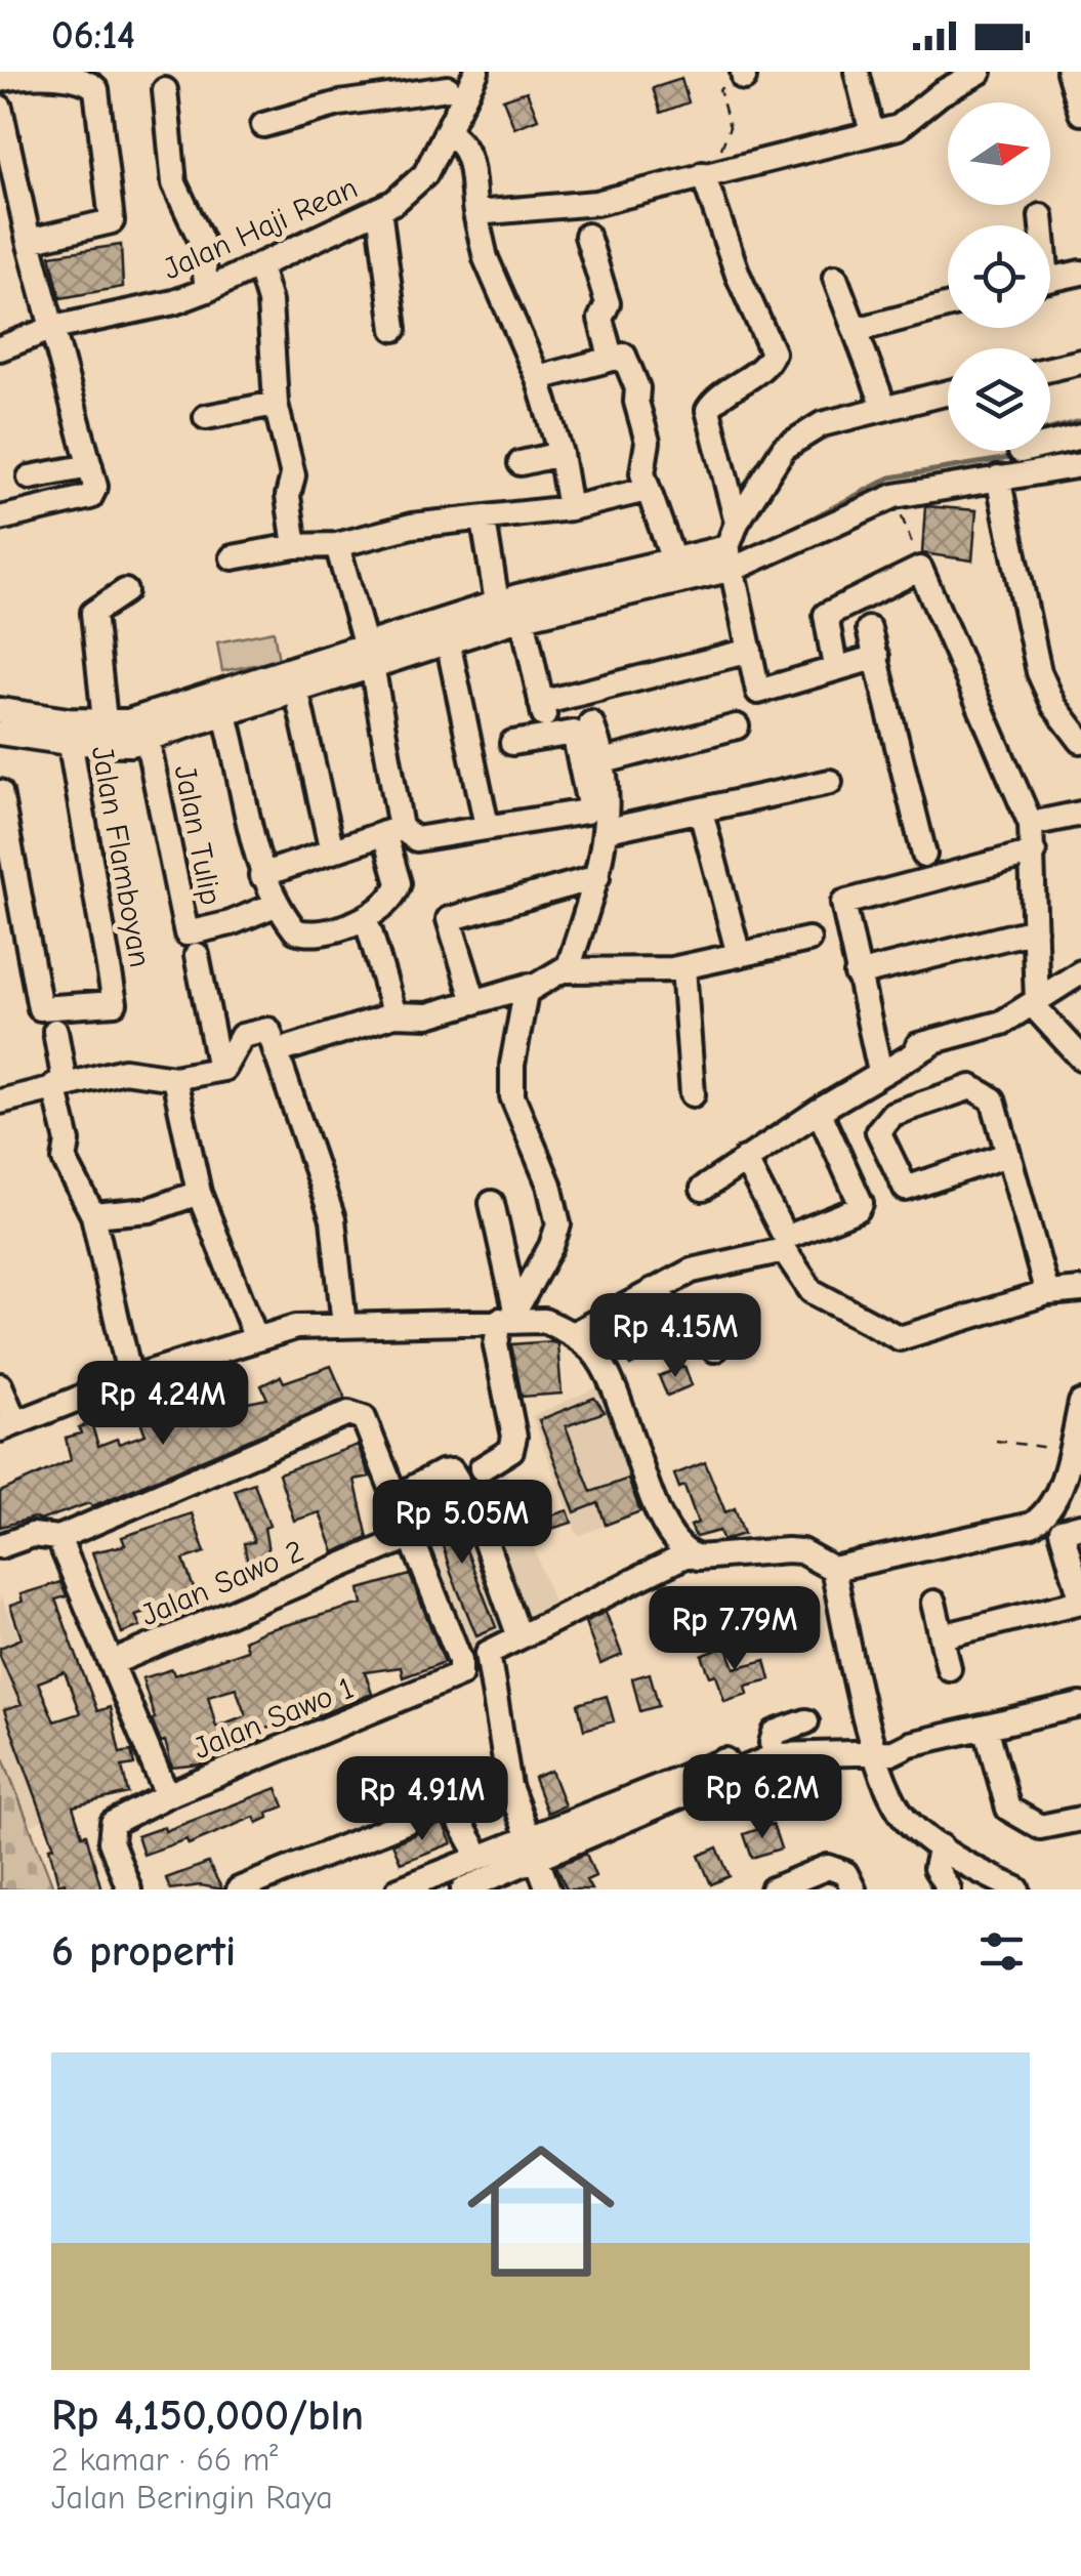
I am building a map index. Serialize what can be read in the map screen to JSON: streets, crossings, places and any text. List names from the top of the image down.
{
  "streets": {
    "street": [
      "Jalan Haji Rean",
      "Jalan Tulip",
      "Jalan Flamboyan",
      "Jalan Sawo 2",
      "Jalan Sawo 1"
    ]
  },
  "crossings": [
    ["Jalan Sawo 2", "Jalan Sawo 1"]
  ],
  "north": "right",
  "page": {
    "status": "06:14",
    "price": [
      "Rp 4.15M",
      "Rp 4.24M",
      "Rp 5.05M",
      "Rp 7.79M",
      "Rp 6.2M",
      "Rp 4.91M"
    ],
    "heading": "6 properti",
    "list": [
      {
        "name": "Rp 4,150,000/bln",
        "note": "2 kamar · 66 m² · Jalan Beringin Raya"
      }
    ]
  }
}
